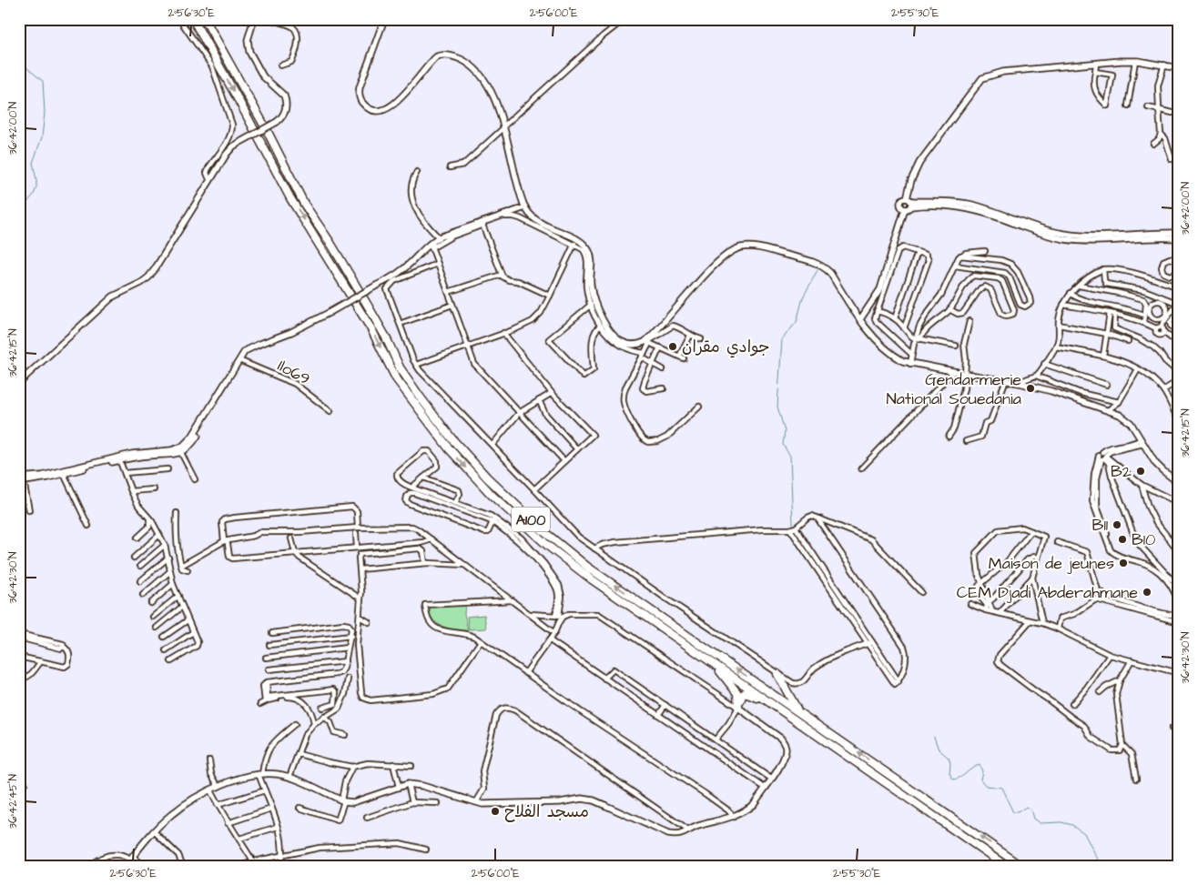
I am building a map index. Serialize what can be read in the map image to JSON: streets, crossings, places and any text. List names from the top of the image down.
{
  "streets": {
    "highway": ["A100"],
    "street": ["Ilo69"]
  },
  "places": [
    "جوادي مقران",
    "Gendarmerie National Souedania",
    "B2",
    "B11",
    "B10",
    "Maison de jeunes",
    "CEM Djadi Abderahmane",
    "مسجد الفلاح"
  ],
  "coordinates": [
    "2°56'30\"E",
    "2°56'00\"E",
    "2°55'30\"E",
    "36°42'00\"N",
    "36°42'15\"N",
    "36°42'30\"N",
    "36°42'45\"N"
  ]
}
